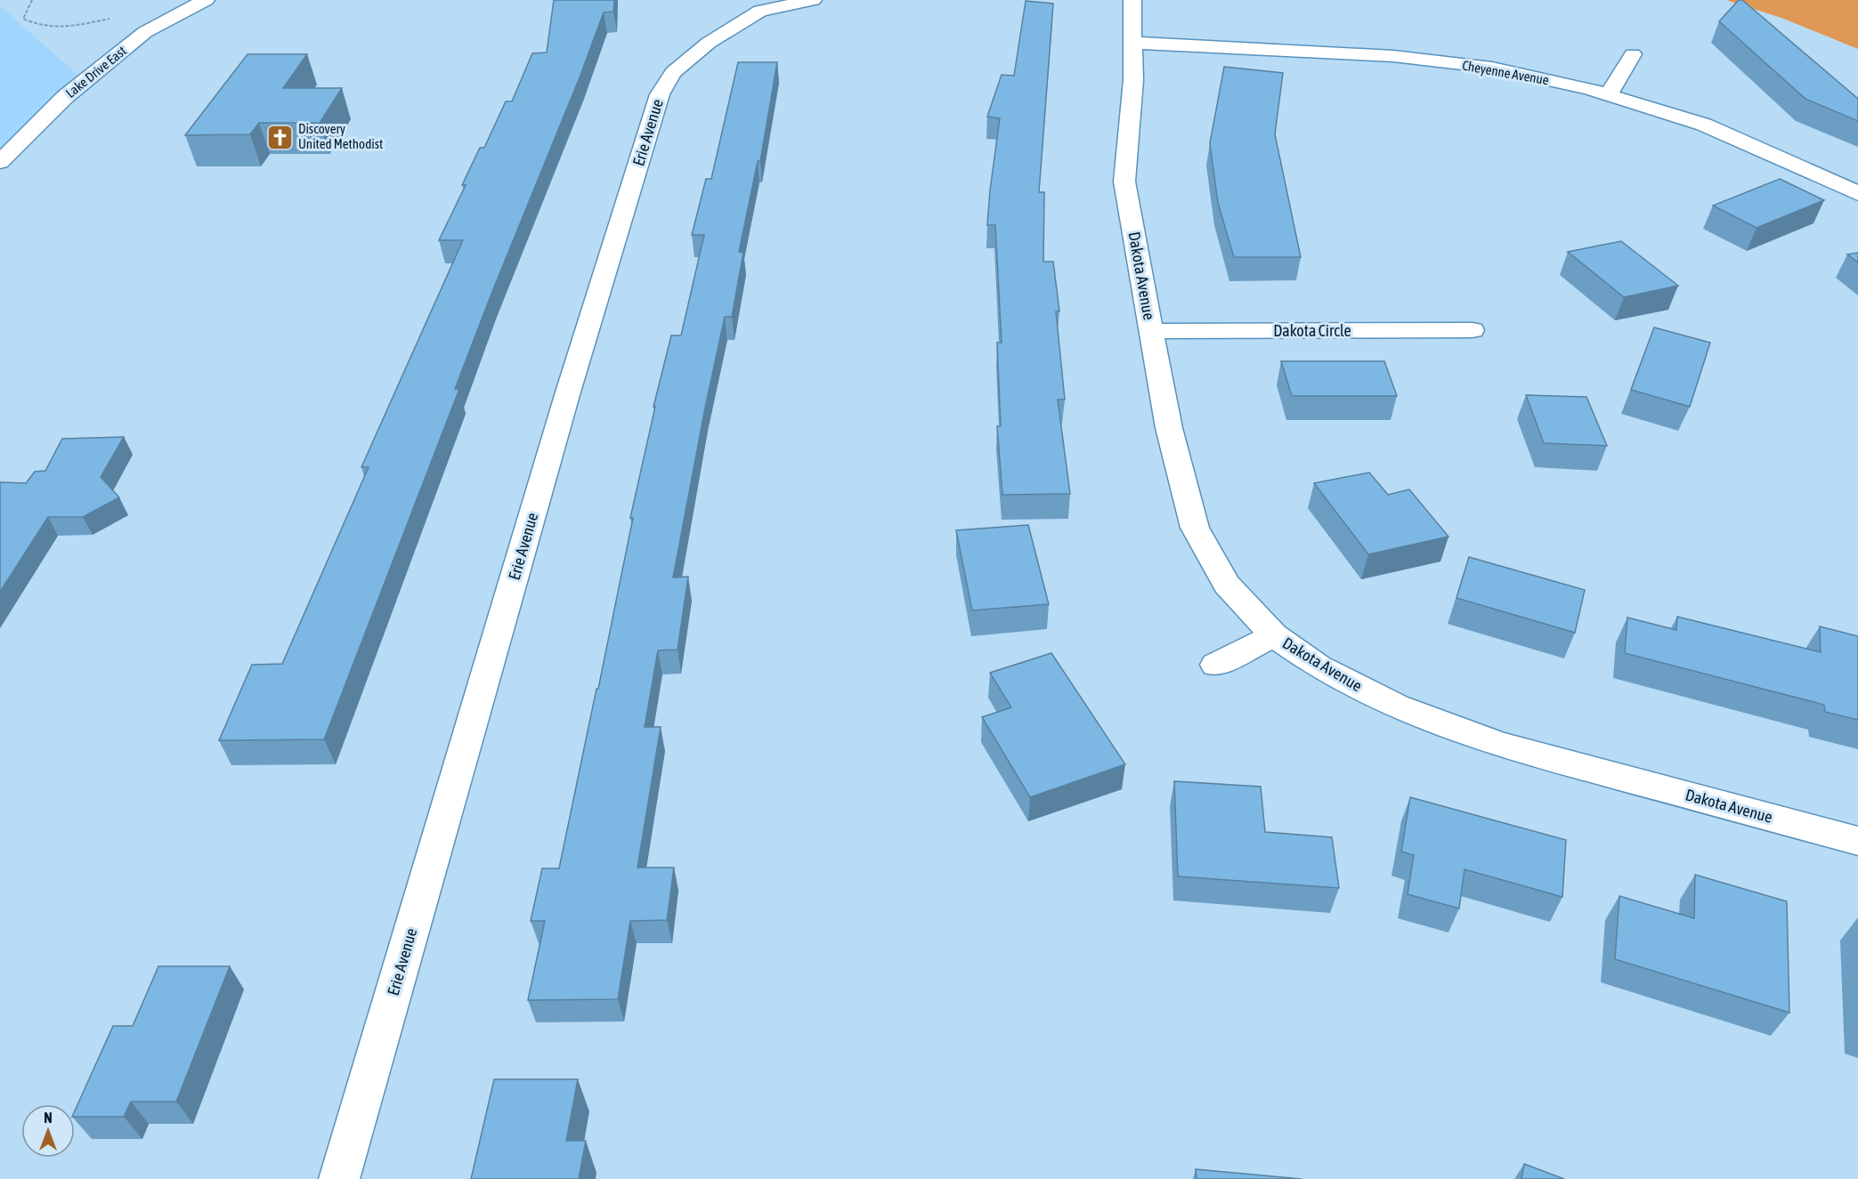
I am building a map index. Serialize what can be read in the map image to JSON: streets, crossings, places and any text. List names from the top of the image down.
{
  "streets": {
    "street": [
      "Lake Drive East",
      "Cheyenne Avenue",
      "Erie Avenue",
      "Dakota Avenue",
      "Dakota Circle"
    ]
  },
  "crossings": [
    ["Cheyenne Avenue", "Dakota Avenue"],
    ["Dakota Avenue", "Dakota Circle"]
  ],
  "places": {
    "church": ["Discovery United Methodist"]
  },
  "north": "top"
}
